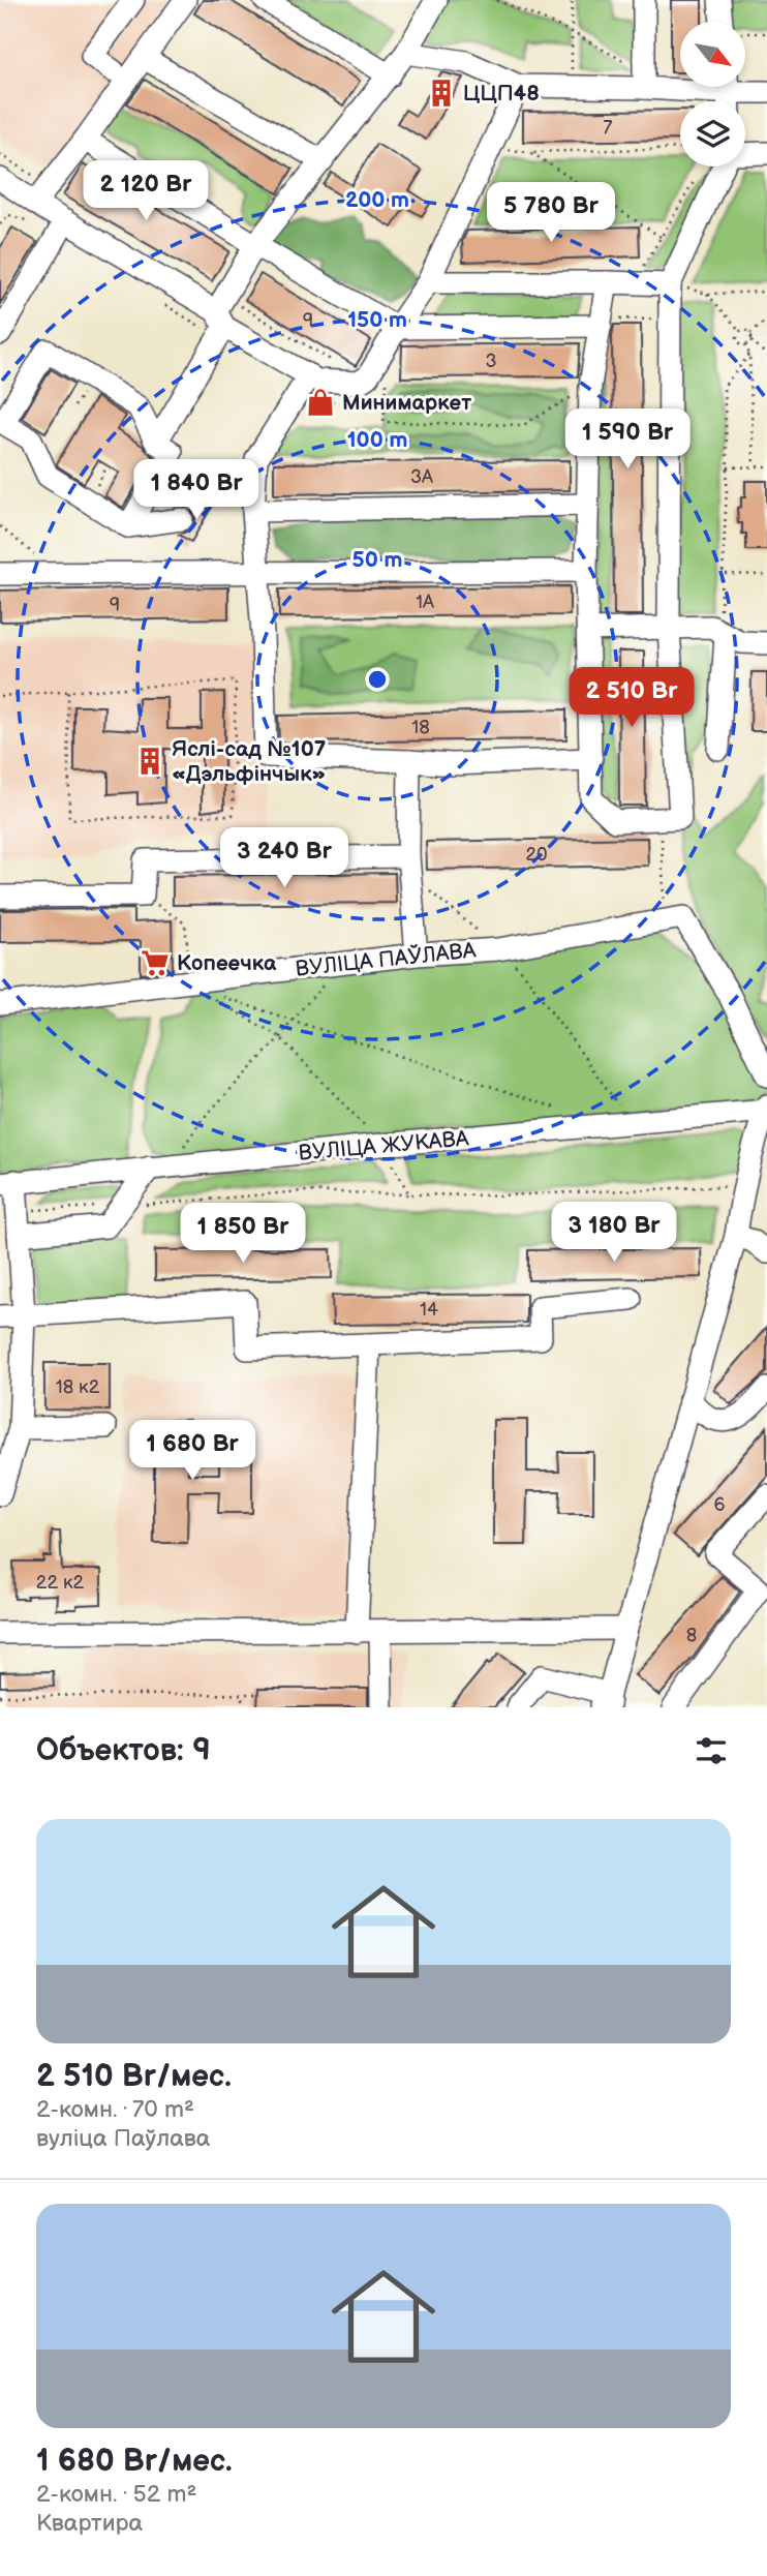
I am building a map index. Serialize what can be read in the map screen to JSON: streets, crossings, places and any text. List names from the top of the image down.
{
  "streets": {
    "street": ["ВУЛІЦА ПАЎЛАВА", "ВУЛІЦА ЖУКАВА"]
  },
  "places": {
    "building": ["ЦЦП48", "Яслі-сад №107 «Дэльфінчык»"],
    "shop": ["Минимаркет"],
    "supermarket": ["Копеечка"]
  },
  "house_numbers": [
    "7",
    "9",
    "3",
    "3А",
    "1А",
    "9",
    "18",
    "20",
    "14",
    "18 к2",
    "6",
    "22 к2",
    "8"
  ],
  "north": "bottom right",
  "page": {
    "price": [
      "2 120 Br",
      "5 780 Br",
      "1 590 Br",
      "1 840 Br",
      "2 510 Br",
      "3 240 Br",
      "3 180 Br",
      "1 850 Br",
      "1 680 Br"
    ],
    "heading": "Объектов: 9",
    "list": [
      {
        "name": "2 510 Br/мес.",
        "note": "2-комн. · 70 m² · вуліца Паўлава"
      },
      {
        "name": "1 680 Br/мес.",
        "note": "2-комн. · 52 m² · Квартира"
      }
    ]
  },
  "rings": [
    "200 m",
    "150 m",
    "100 m",
    "50 m"
  ]
}
